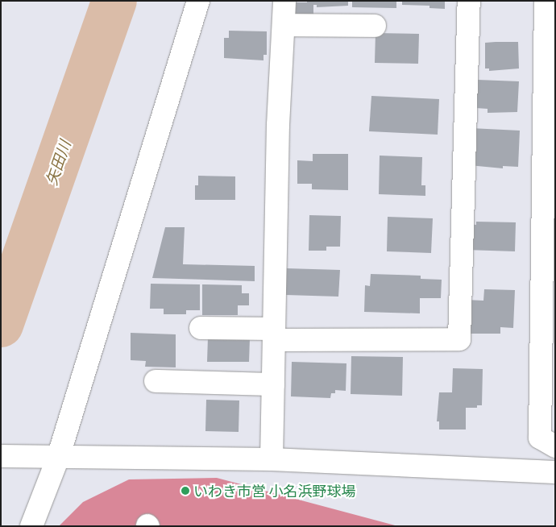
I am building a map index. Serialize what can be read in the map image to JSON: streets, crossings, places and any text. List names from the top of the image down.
{
  "water": ["矢田川"],
  "places": ["いわき市営 小名浜野球場"]
}
